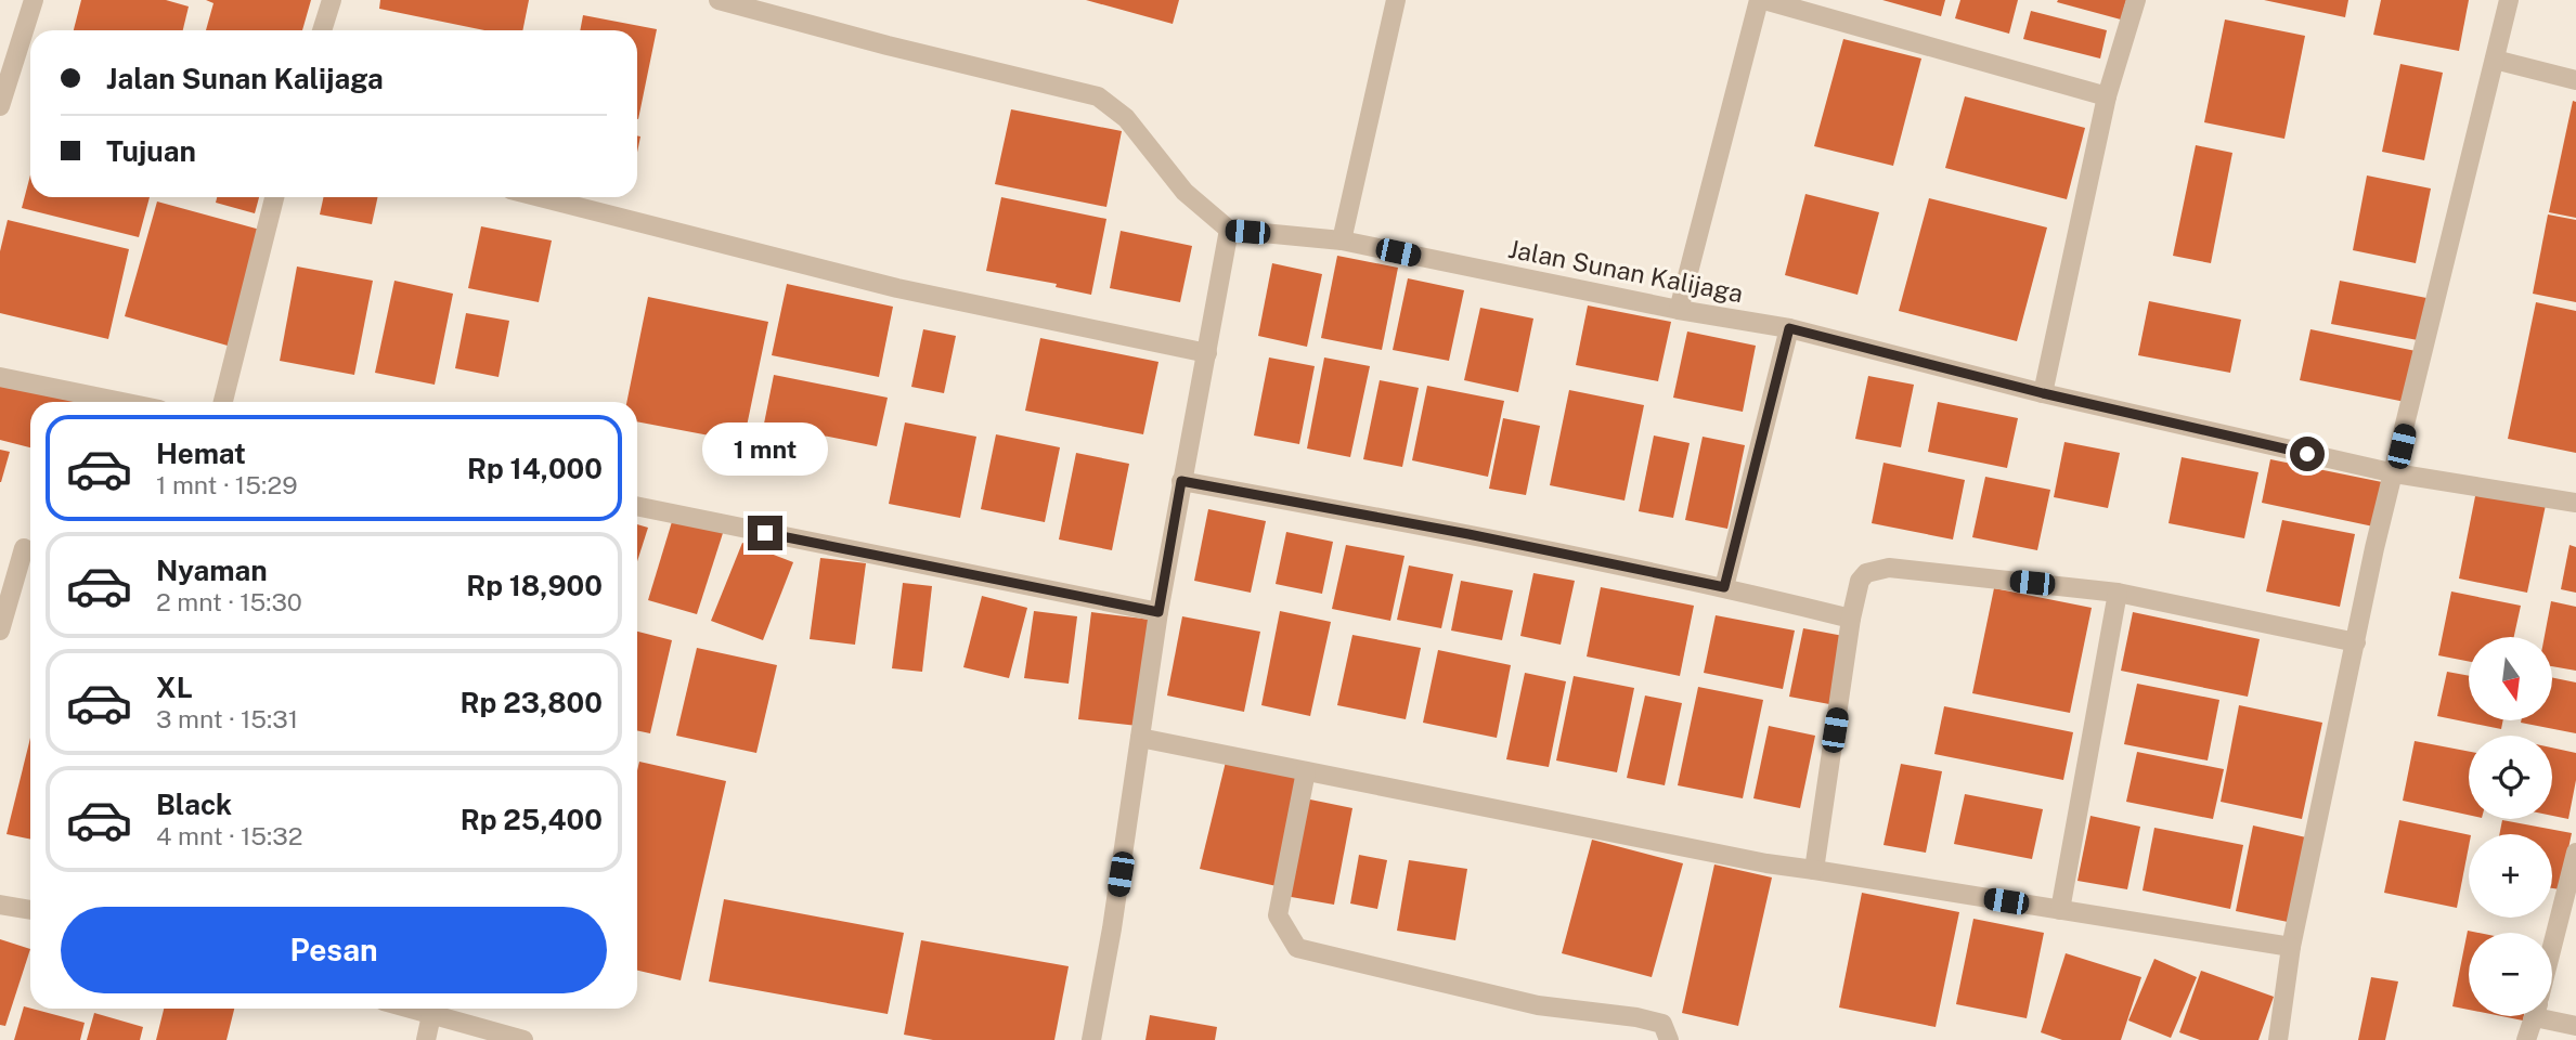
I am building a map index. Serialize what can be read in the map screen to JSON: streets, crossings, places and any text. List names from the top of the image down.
{
  "streets": {
    "street": ["Jalan Sunan Kalijaga"]
  },
  "north": "bottom",
  "page": {
    "banner": ["Jalan Sunan Kalijaga", "Tujuan"],
    "list": [
      {
        "name": "Hemat",
        "note": "1 mnt · 15:29",
        "value": "Rp 14,000"
      },
      {
        "name": "Nyaman",
        "note": "2 mnt · 15:30",
        "value": "Rp 18,900"
      },
      {
        "name": "XL",
        "note": "3 mnt · 15:31",
        "value": "Rp 23,800"
      },
      {
        "name": "Black",
        "note": "4 mnt · 15:32",
        "value": "Rp 25,400"
      }
    ],
    "bubble": "1 mnt",
    "map_buttons": ["+", "−"],
    "buttons": "Pesan"
  }
}
